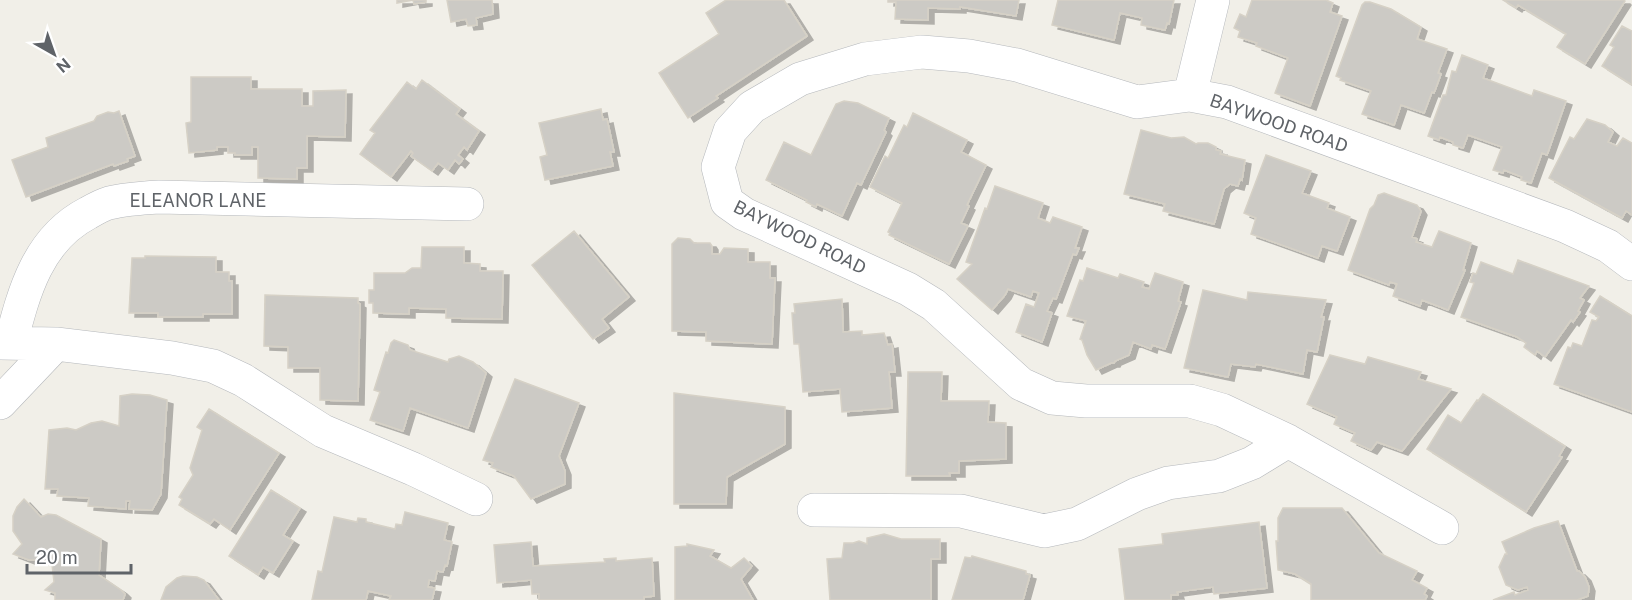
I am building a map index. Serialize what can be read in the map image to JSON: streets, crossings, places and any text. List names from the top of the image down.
{
  "streets": {
    "street": ["BAYWOOD ROAD", "ELEANOR LANE"]
  },
  "scale_bar": "20 m",
  "north": "bottom right"
}
